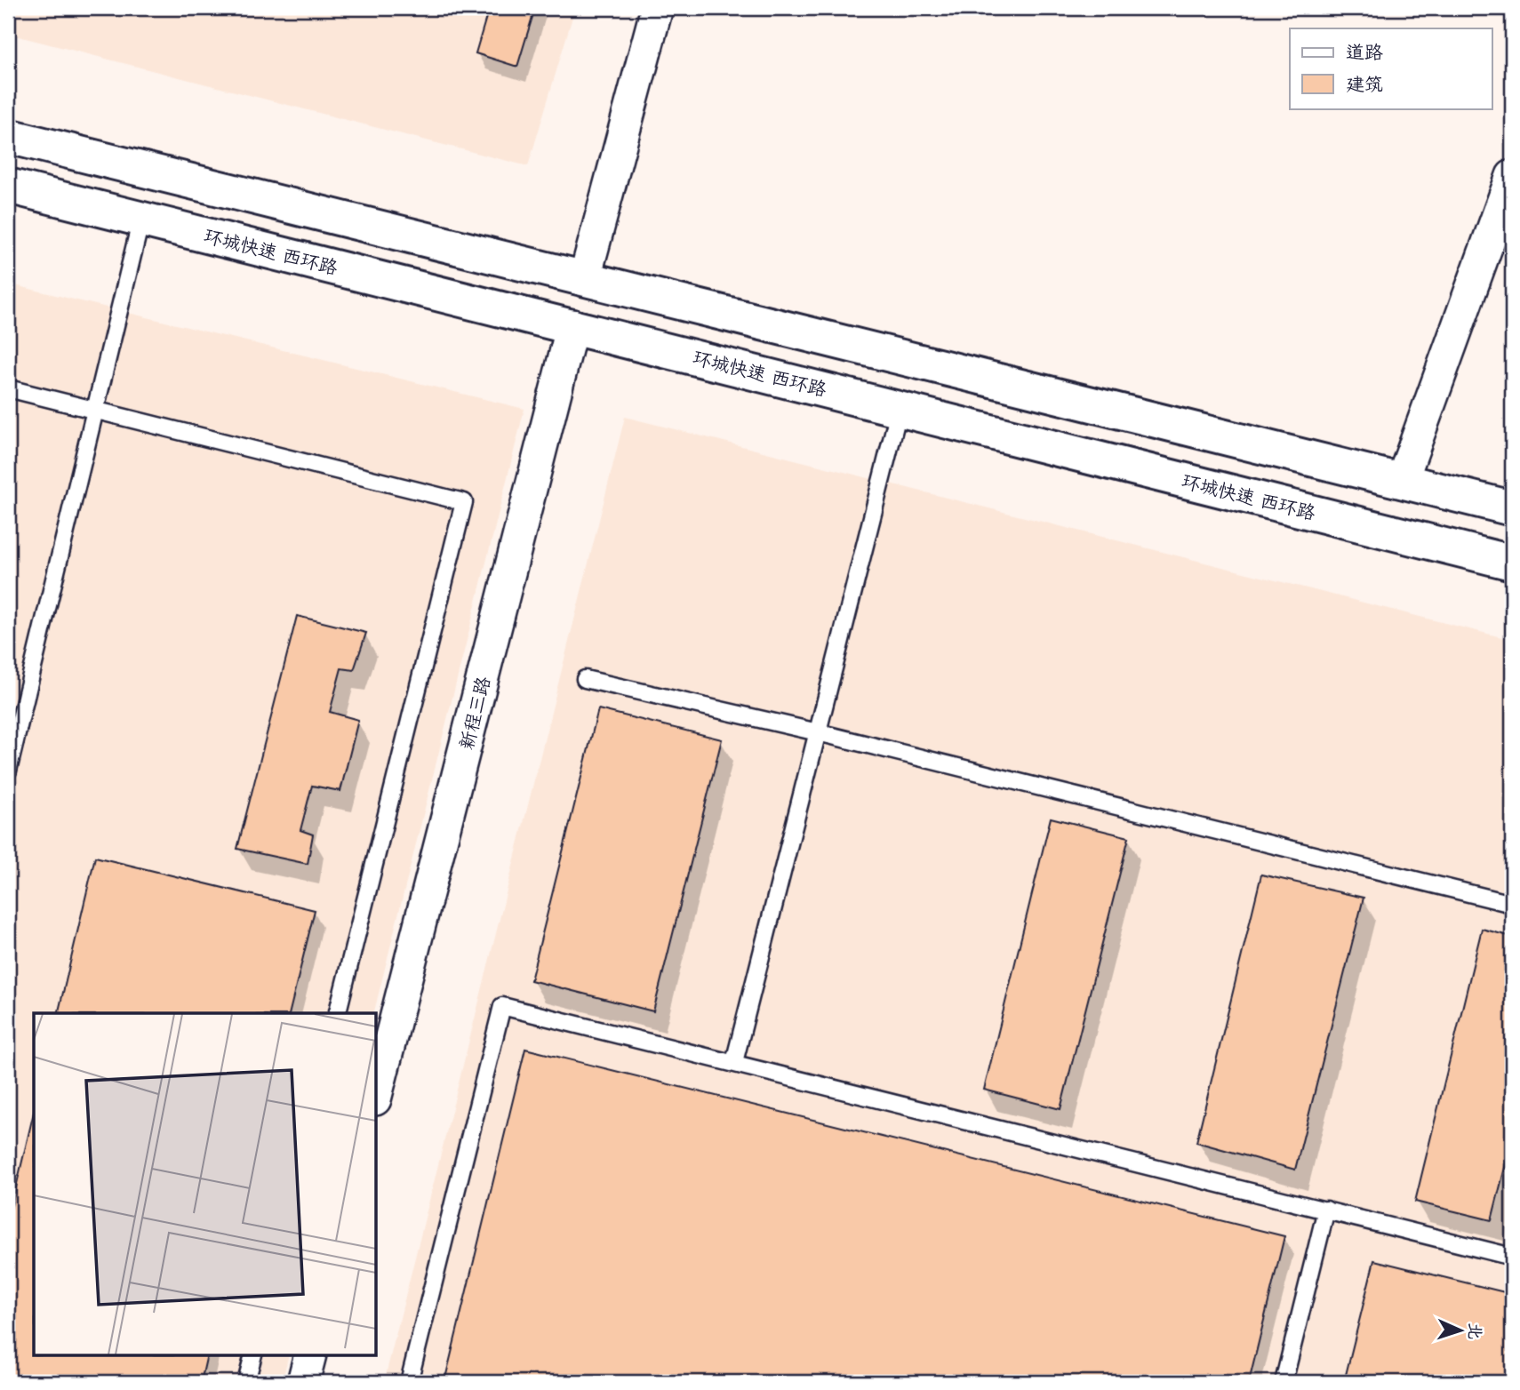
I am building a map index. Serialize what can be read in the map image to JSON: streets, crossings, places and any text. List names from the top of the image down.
{
  "streets": {
    "highway": ["环城快速 西环路"],
    "street": ["新程三路"]
  },
  "crossings": [
    ["环城快速 西环路", "新程三路"]
  ],
  "legend": ["道路", "建筑"],
  "north": "right"
}
